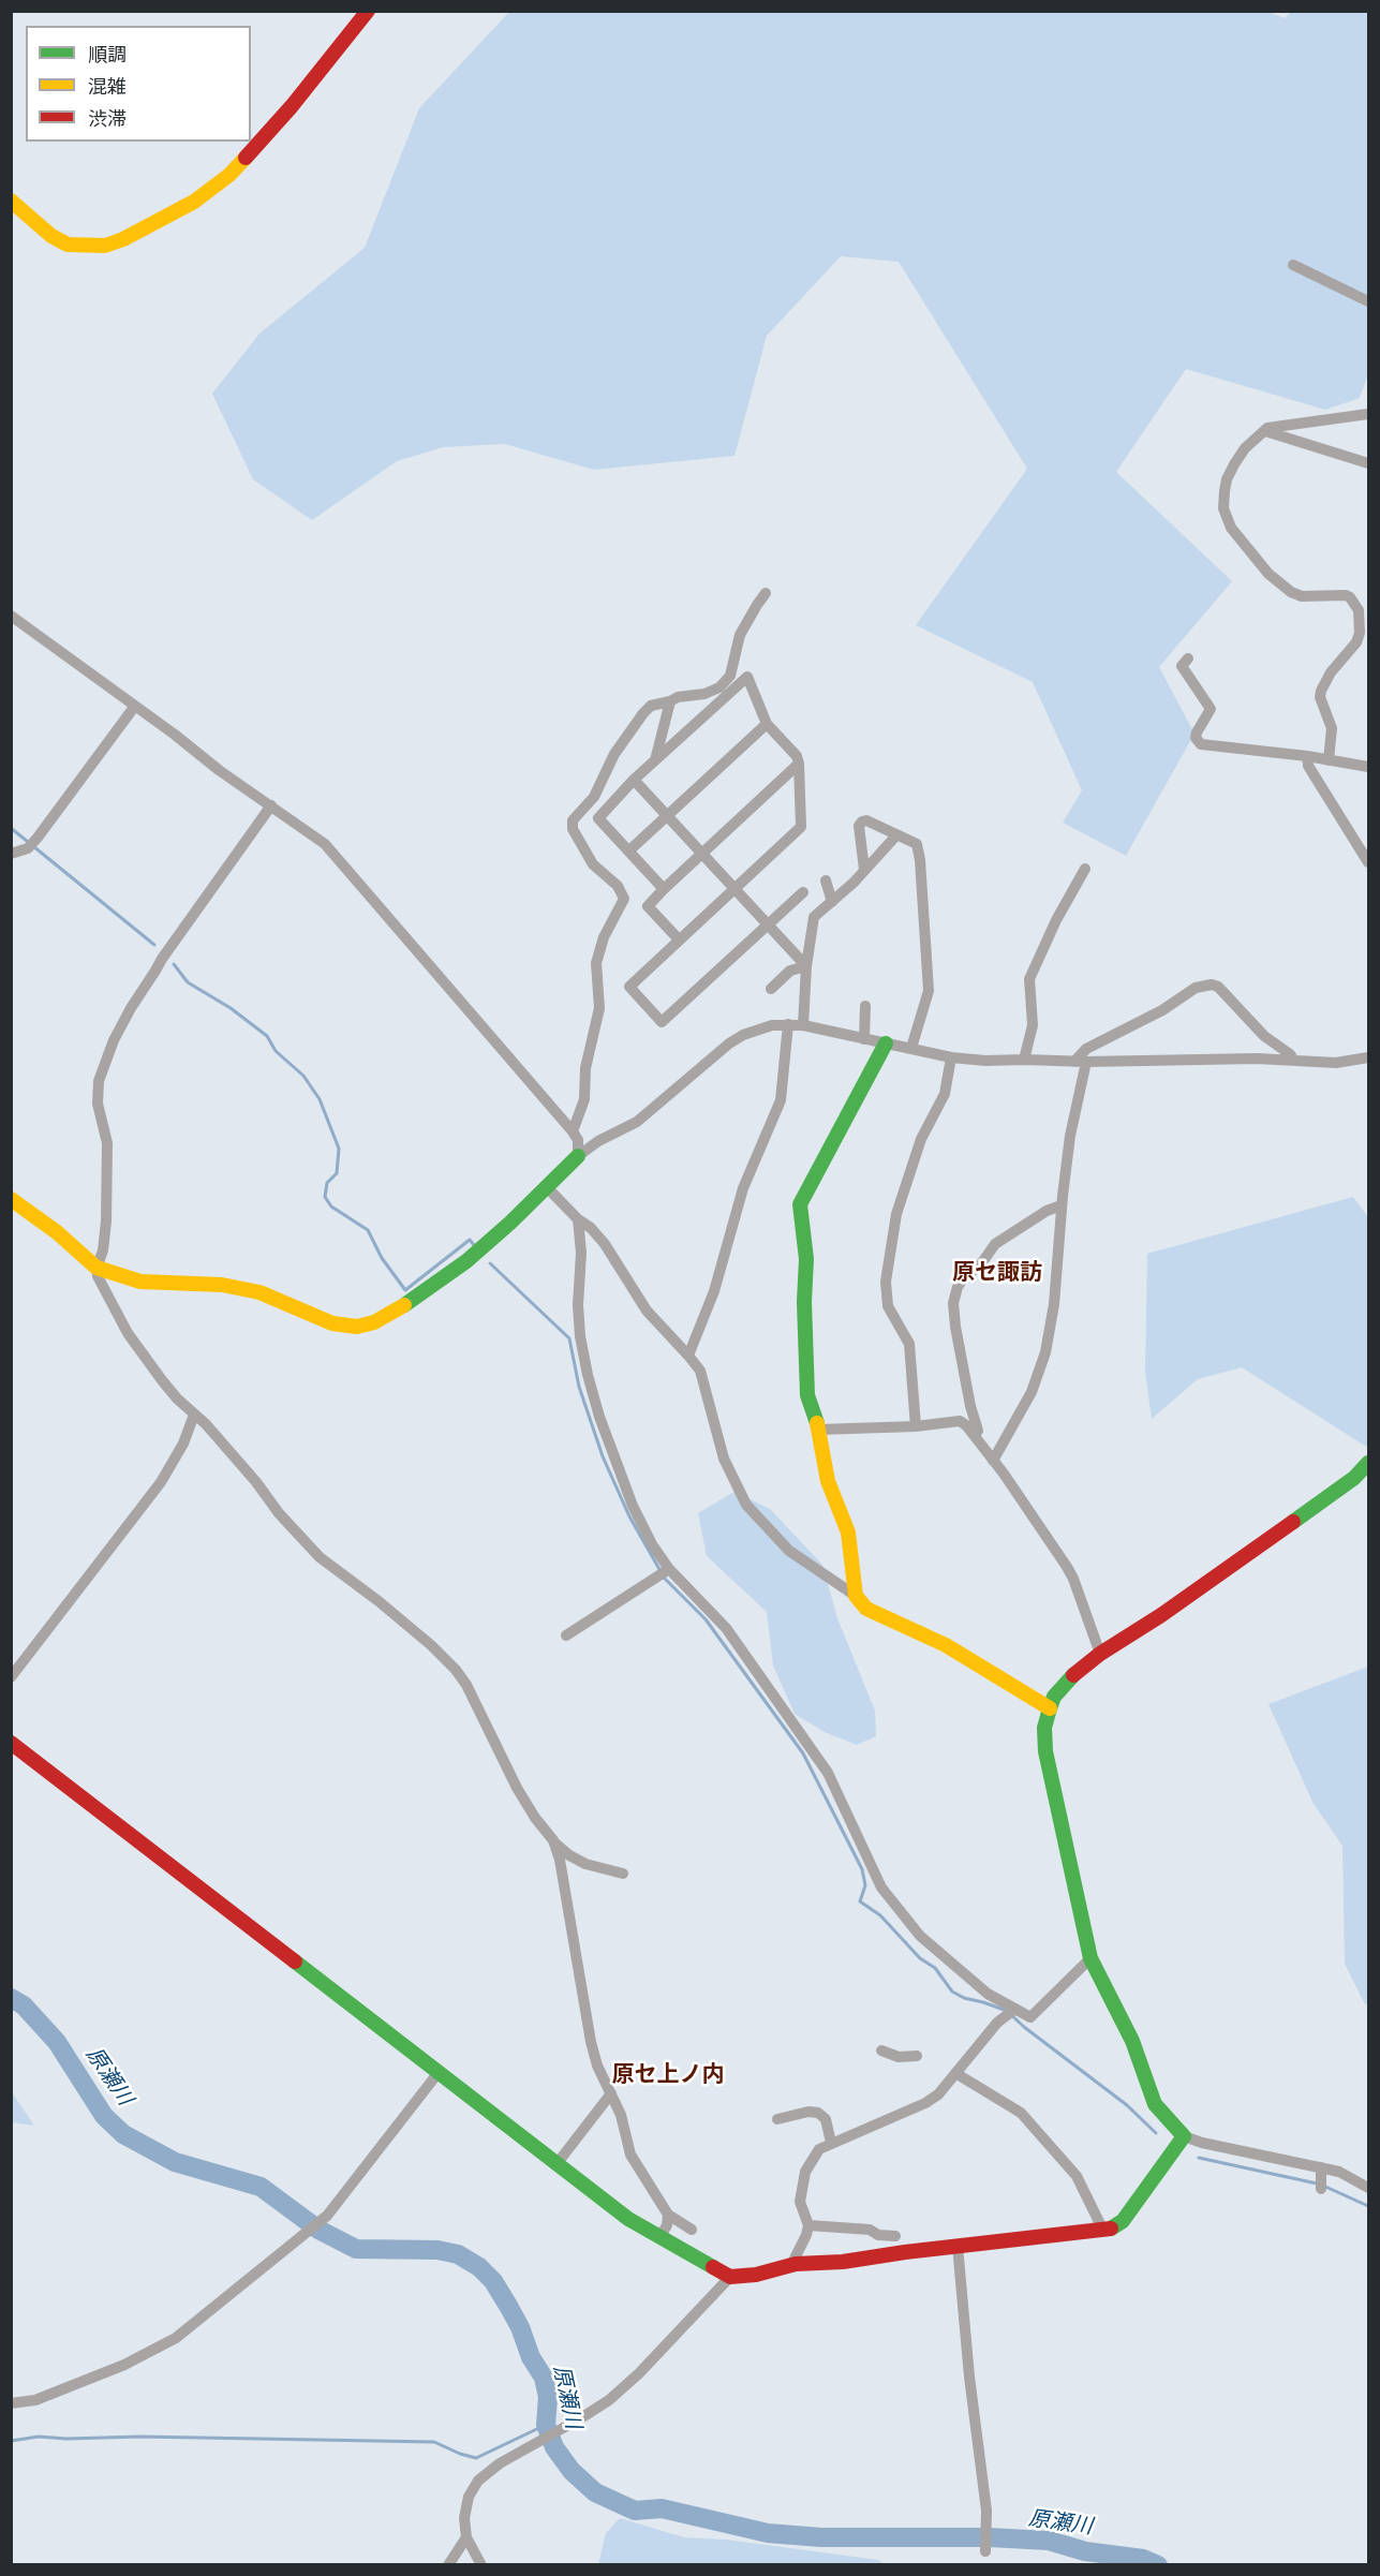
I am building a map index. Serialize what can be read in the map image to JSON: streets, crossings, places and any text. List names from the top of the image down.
{
  "districts": ["原セ諏訪", "原セ上ノ内"],
  "water": ["原瀬川"],
  "legend": ["順調", "混雑", "渋滞"]
}
